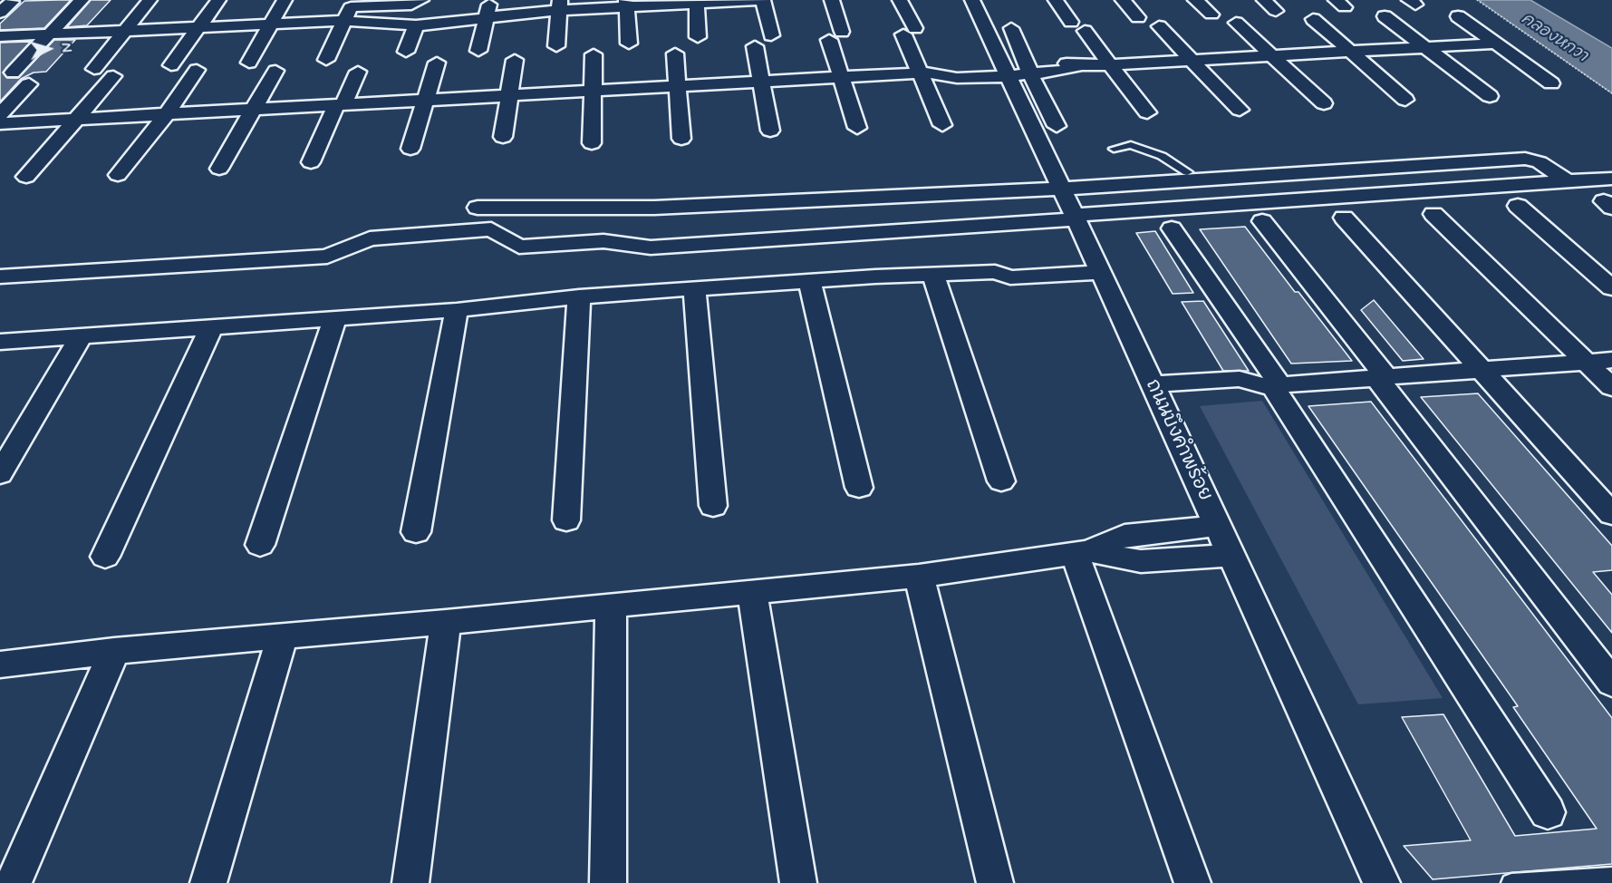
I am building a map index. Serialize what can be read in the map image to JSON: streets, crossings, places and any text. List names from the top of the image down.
{
  "streets": {
    "street": ["ถนนบึงคำพร้อย"]
  },
  "water": ["คลองหกวา"],
  "north": "right"
}
